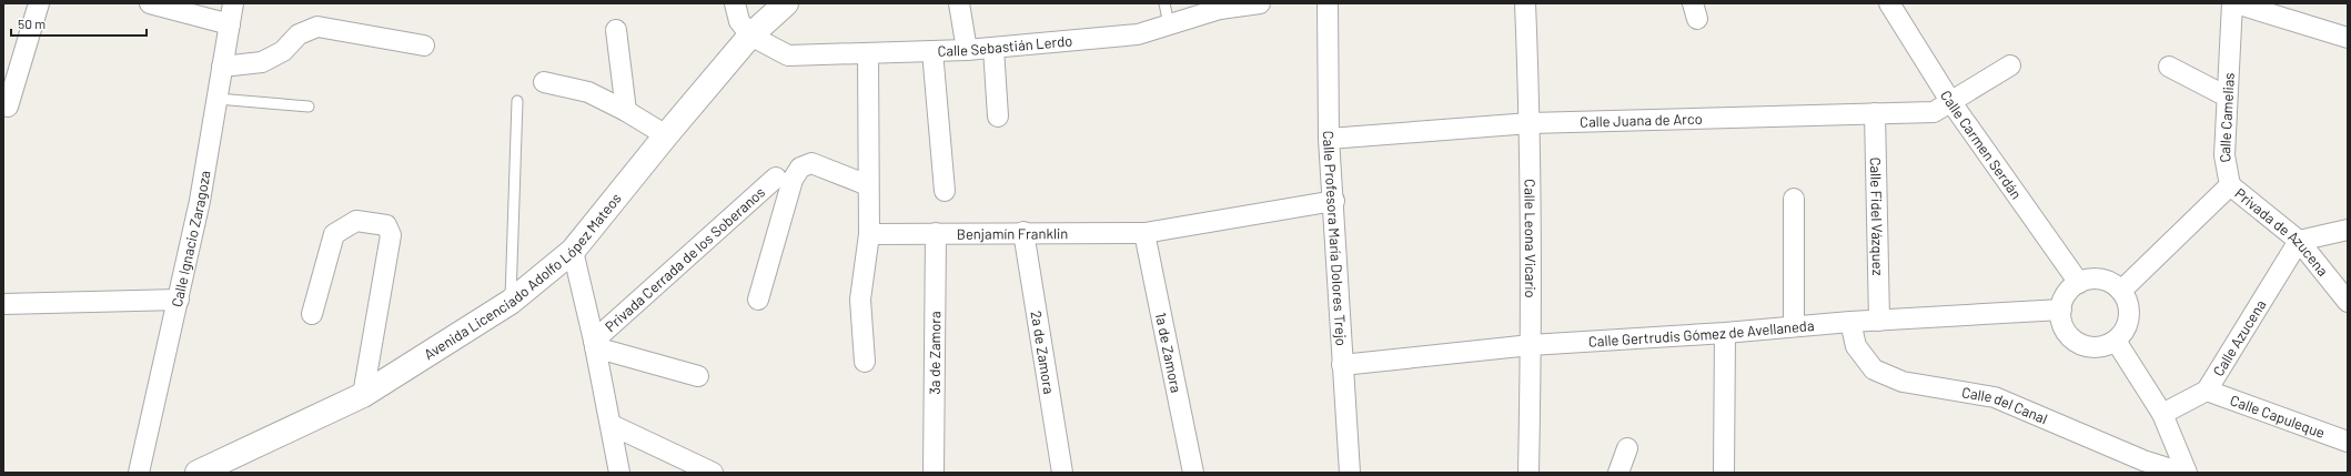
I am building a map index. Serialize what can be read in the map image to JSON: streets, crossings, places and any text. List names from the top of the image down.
{
  "streets": {
    "street": [
      "Calle Sebastián Lerdo",
      "Calle Camelias",
      "Calle Juana de Arco",
      "Calle Carmen Serdán",
      "Calle Fidel Vázquez",
      "Benjamín Franklin",
      "Privada de Azucena",
      "Calle Leona Vicario",
      "Calle Ignacio Zaragoza",
      "Calle Profesora María Dolores Trejo",
      "Privada Cerrada de los Soberanos",
      "Avenida Licenciado Adolfo López Mateos",
      "Calle Gertrudis Gómez de Avellaneda",
      "Calle Azucena",
      "3a de Zamora",
      "2a de Zamora",
      "1a de Zamora",
      "Calle del Canal",
      "Calle Capuleque"
    ]
  },
  "crossings": [
    ["Calle Sebastián Lerdo", "Avenida Licenciado Adolfo López Mateos"],
    ["Calle Camelias", "Privada de Azucena"],
    ["Calle Juana de Arco", "Calle Carmen Serdán"],
    ["Calle Juana de Arco", "Calle Fidel Vázquez"],
    ["Calle Juana de Arco", "Calle Leona Vicario"],
    ["Calle Juana de Arco", "Calle Profesora María Dolores Trejo"],
    ["Calle Carmen Serdán", "Calle Gertrudis Gómez de Avellaneda"],
    ["Calle Fidel Vázquez", "Calle Gertrudis Gómez de Avellaneda"],
    ["Benjamín Franklin", "Calle Profesora María Dolores Trejo"],
    ["Benjamín Franklin", "3a de Zamora"],
    ["Benjamín Franklin", "2a de Zamora"],
    ["Benjamín Franklin", "1a de Zamora"],
    ["Privada de Azucena", "Calle Azucena"],
    ["Calle Leona Vicario", "Calle Gertrudis Gómez de Avellaneda"],
    ["Calle Profesora María Dolores Trejo", "Calle Gertrudis Gómez de Avellaneda"],
    ["Privada Cerrada de los Soberanos", "Avenida Licenciado Adolfo López Mateos"],
    ["Calle Gertrudis Gómez de Avellaneda", "Calle del Canal"],
    ["Calle Azucena", "Calle Capuleque"]
  ],
  "scale_bar": "50 m"
}
